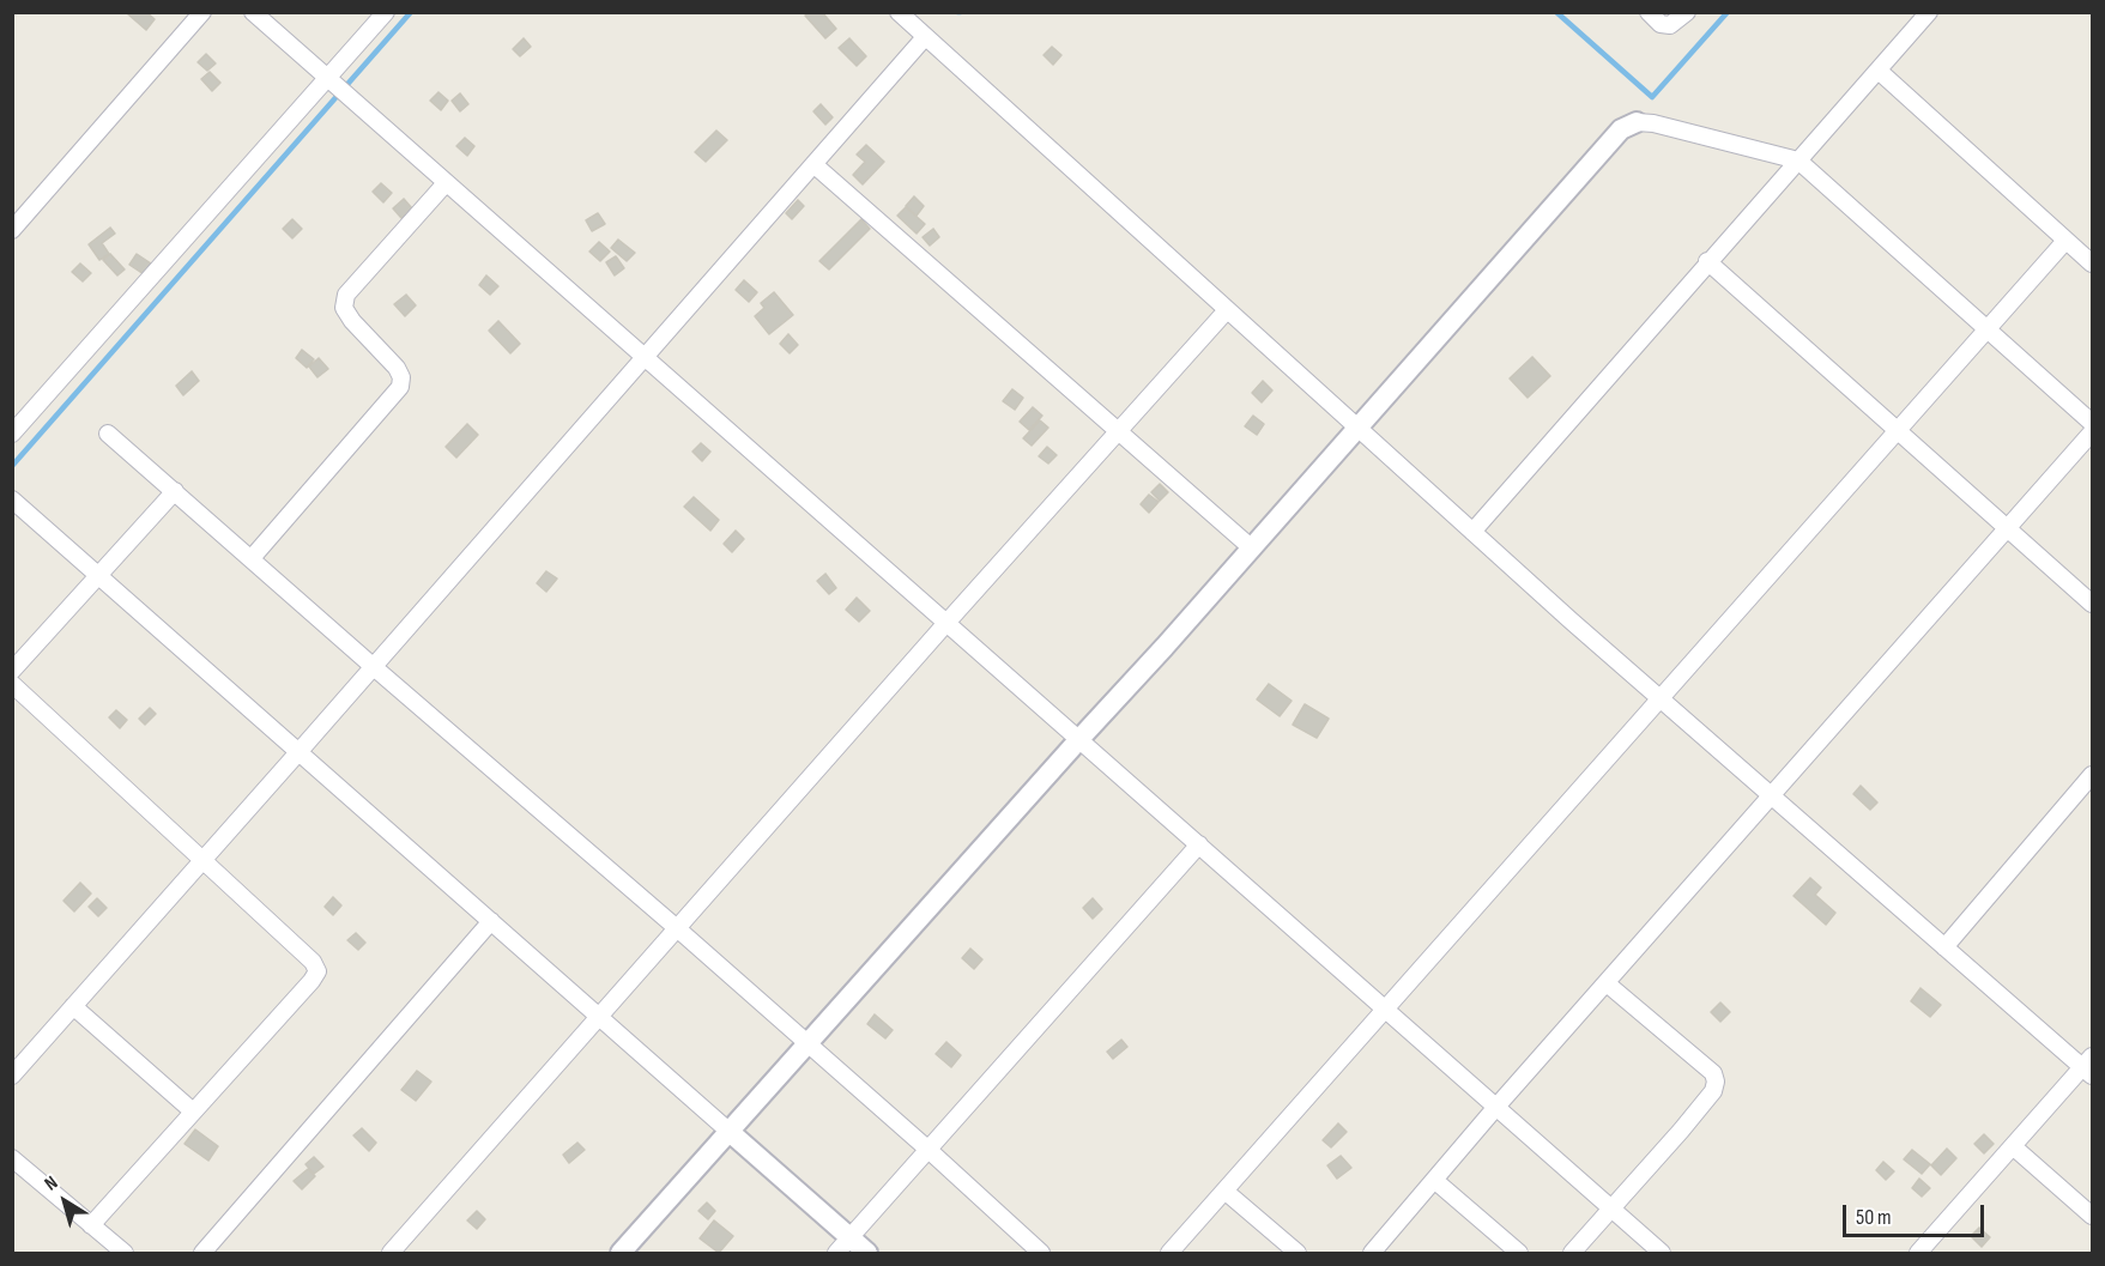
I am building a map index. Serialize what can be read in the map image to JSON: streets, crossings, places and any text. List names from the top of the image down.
{
  "scale_bar": "50 m",
  "north": "top left"
}
